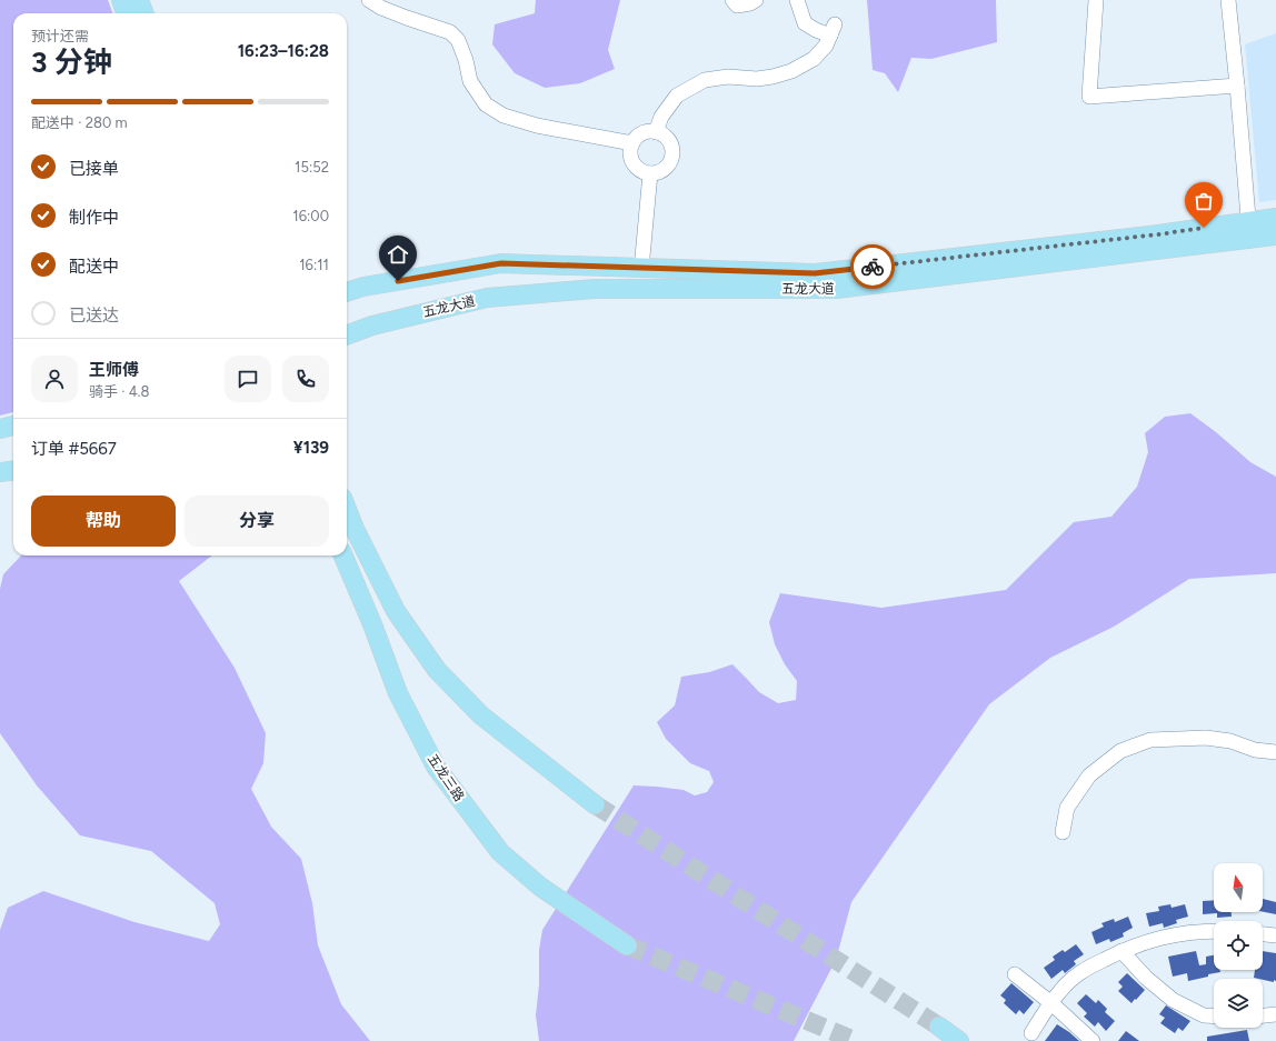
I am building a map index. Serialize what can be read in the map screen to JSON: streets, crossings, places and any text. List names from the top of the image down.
{
  "streets": {
    "main road": ["五龙大道", "五龙三路"]
  },
  "north": "top",
  "page": {
    "heading": ["3 分钟", "预计还需", "16:23–16:28"],
    "panel": [
      "王师傅",
      "骑手 · 4.8",
      "订单 #5667",
      "¥139"
    ],
    "bar": "配送中 · 280 m",
    "list": [
      ["已接单", "15:52"],
      ["制作中", "16:00"],
      ["配送中", "16:11"],
      "已送达"
    ],
    "buttons": ["帮助", "分享"]
  }
}
